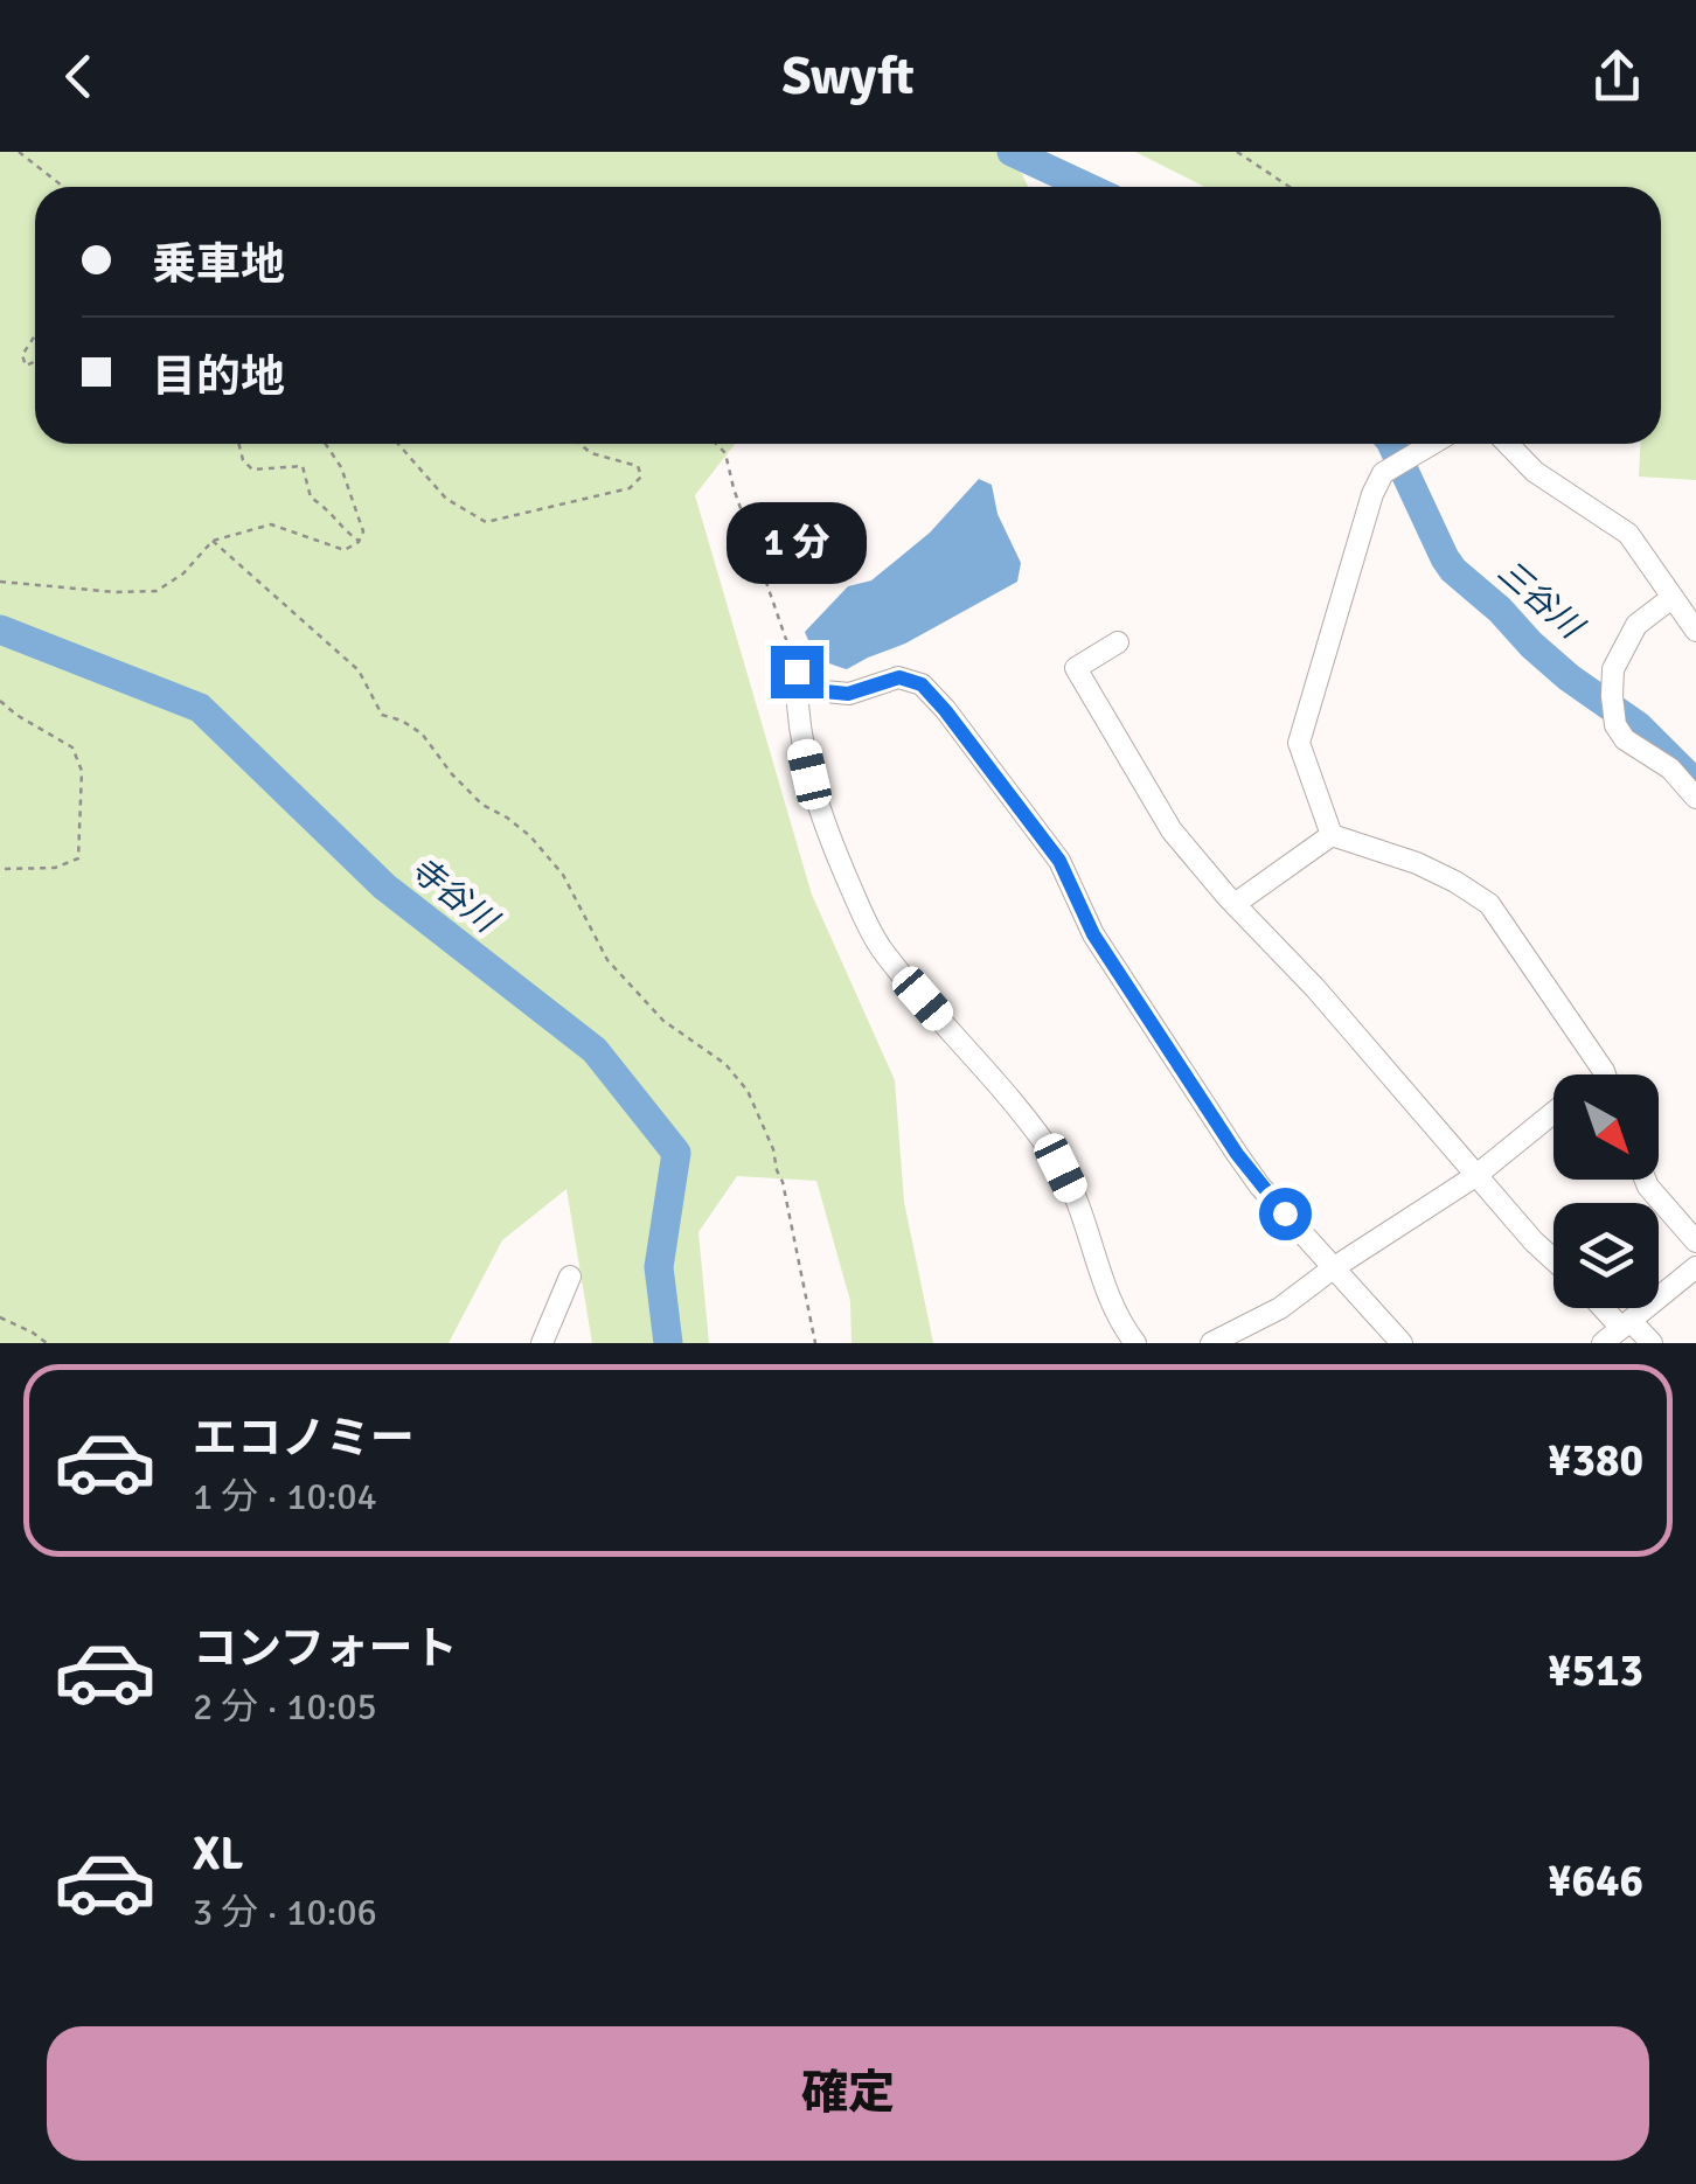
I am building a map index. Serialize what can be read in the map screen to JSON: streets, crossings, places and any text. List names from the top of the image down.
{
  "water": ["三谷川", "寺谷川"],
  "north": "bottom right",
  "page": {
    "header": "Swyft",
    "banner": ["乗車地", "目的地"],
    "bubble": "1 分",
    "list": [
      {
        "name": "エコノミー",
        "note": "1 分 · 10:04",
        "value": "¥380"
      },
      {
        "name": "コンフォート",
        "note": "2 分 · 10:05",
        "value": "¥513"
      },
      {
        "name": "XL",
        "note": "3 分 · 10:06",
        "value": "¥646"
      }
    ],
    "buttons": "確定"
  }
}
